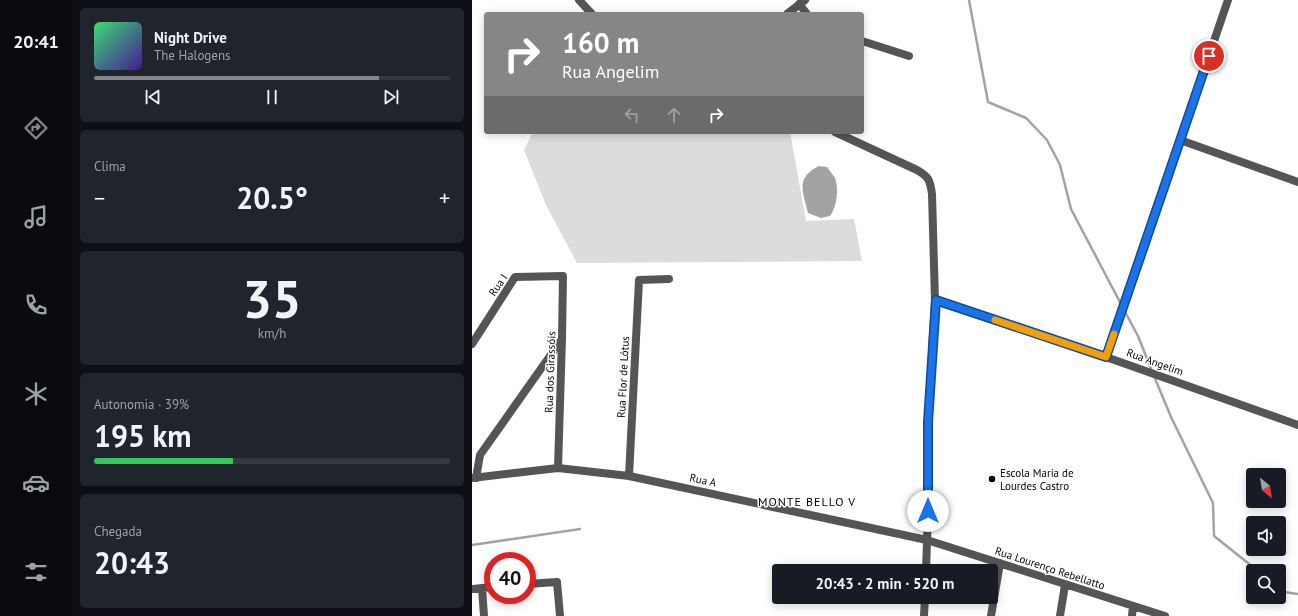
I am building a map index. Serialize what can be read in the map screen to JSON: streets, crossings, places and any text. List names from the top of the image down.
{
  "streets": {
    "street": [
      "Rua I",
      "Rua Angelim",
      "Rua dos Girassóis",
      "Rua Flor de Lótus",
      "Rua A",
      "Rua Lourenço Rebellatto"
    ]
  },
  "crossings": [
    ["Rua I", "Rua dos Girassóis"],
    ["Rua dos Girassóis", "Rua A"],
    ["Rua Flor de Lótus", "Rua A"],
    ["Rua A", "Rua Lourenço Rebellatto"]
  ],
  "districts": ["MONTE BELLO V"],
  "places": ["Escola Maria de Lourdes Castro"],
  "north": "bottom right",
  "page": {
    "tabs": "20:41",
    "turn": ["160 m", "Rua Angelim"],
    "song": ["Night Drive", "The Halogens"],
    "tile": [
      "Clima",
      ["35", "km/h"],
      ["Autonomia · 39%", "195 km"],
      ["Chegada", "20:43"]
    ],
    "heat": ["−", "20.5°", "+"],
    "limit": "40",
    "trip": "20:43 · 2 min · 520 m"
  }
}
